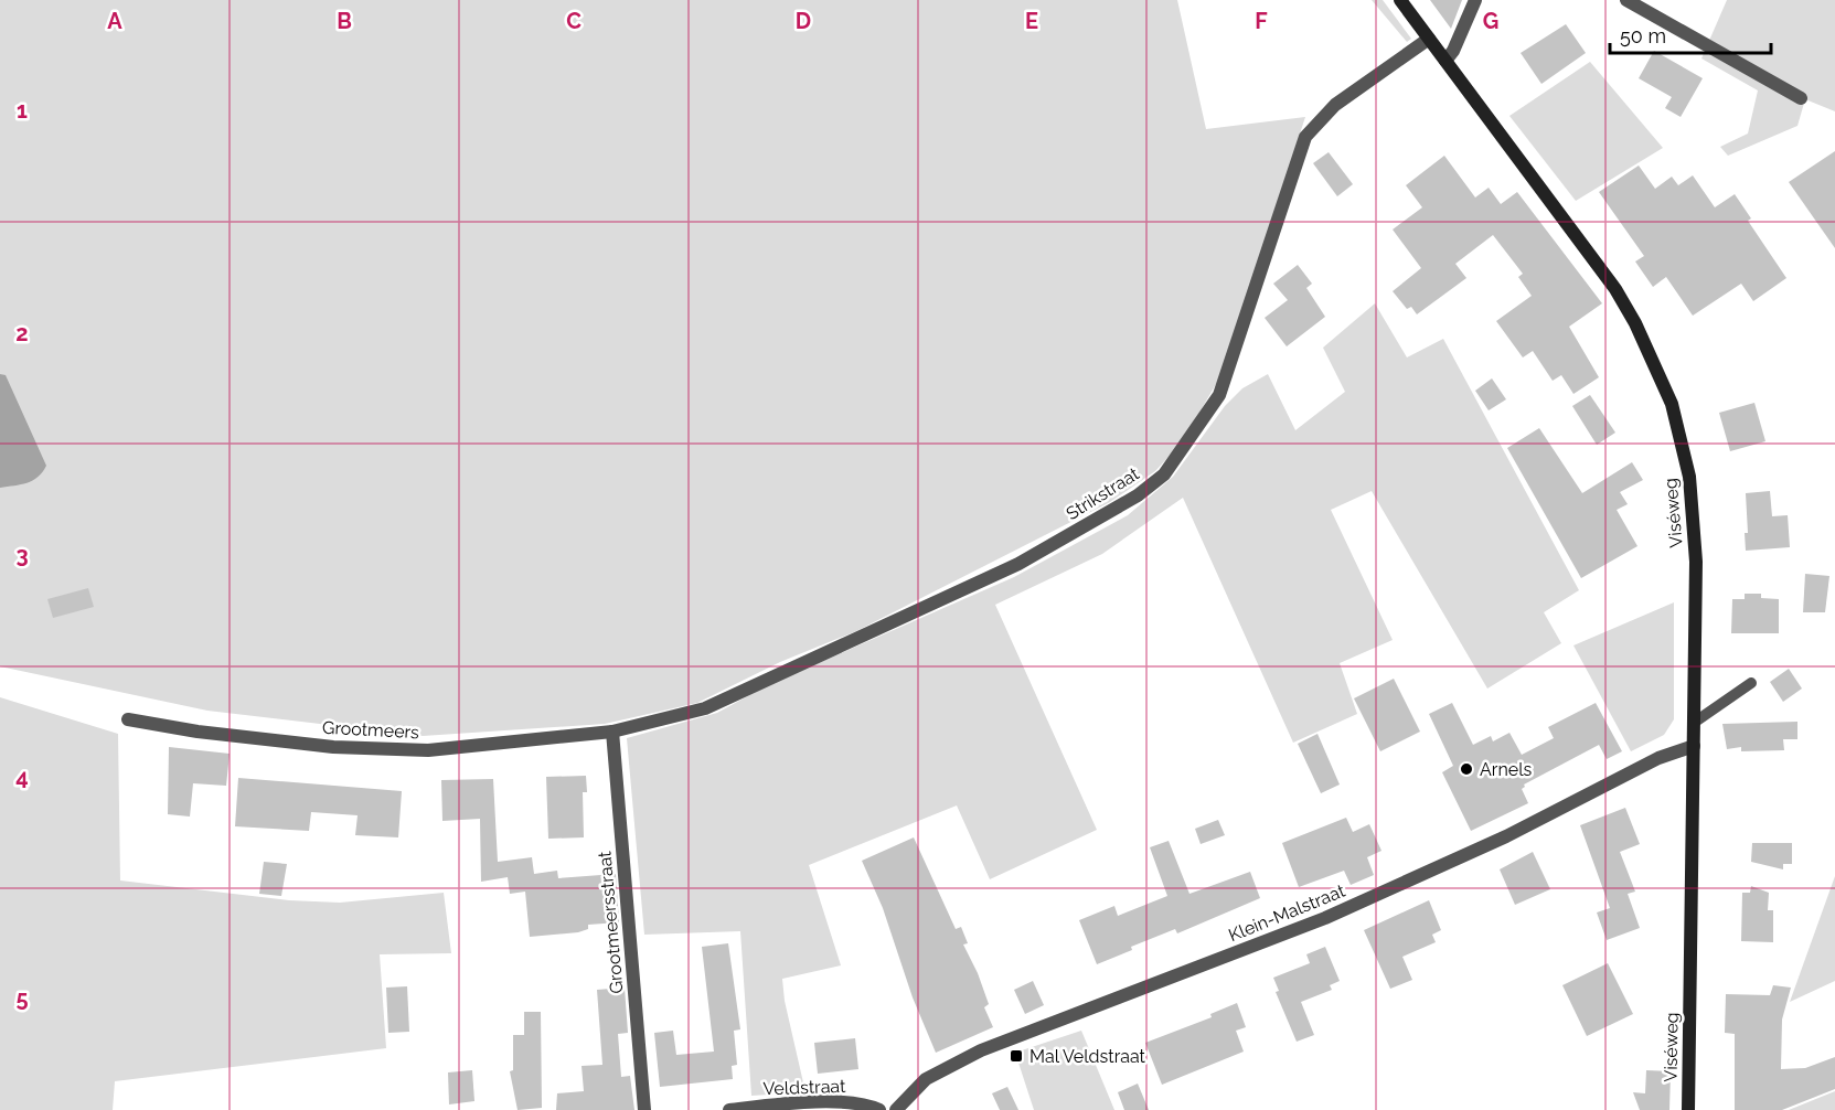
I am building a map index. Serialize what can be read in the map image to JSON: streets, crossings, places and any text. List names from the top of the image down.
{
  "streets": {
    "main road": ["Viséweg"],
    "street": [
      "Strikstraat",
      "Grootmeers",
      "Klein-Malstraat",
      "Grootmeersstraat",
      "Veldstraat"
    ]
  },
  "crossings": [
    ["Strikstraat", "Viséweg"],
    ["Strikstraat", "Grootmeers"],
    ["Strikstraat", "Grootmeersstraat"],
    ["Viséweg", "Klein-Malstraat"],
    ["Grootmeers", "Grootmeersstraat"]
  ],
  "places": {
    "other": ["Arnels"],
    "transit": ["Mal Veldstraat"]
  },
  "scale_bar": "50 m",
  "grid": {
    "columns": [
      "A",
      "B",
      "C",
      "D",
      "E",
      "F",
      "G"
    ],
    "rows": [
      "1",
      "2",
      "3",
      "4",
      "5"
    ]
  }
}
